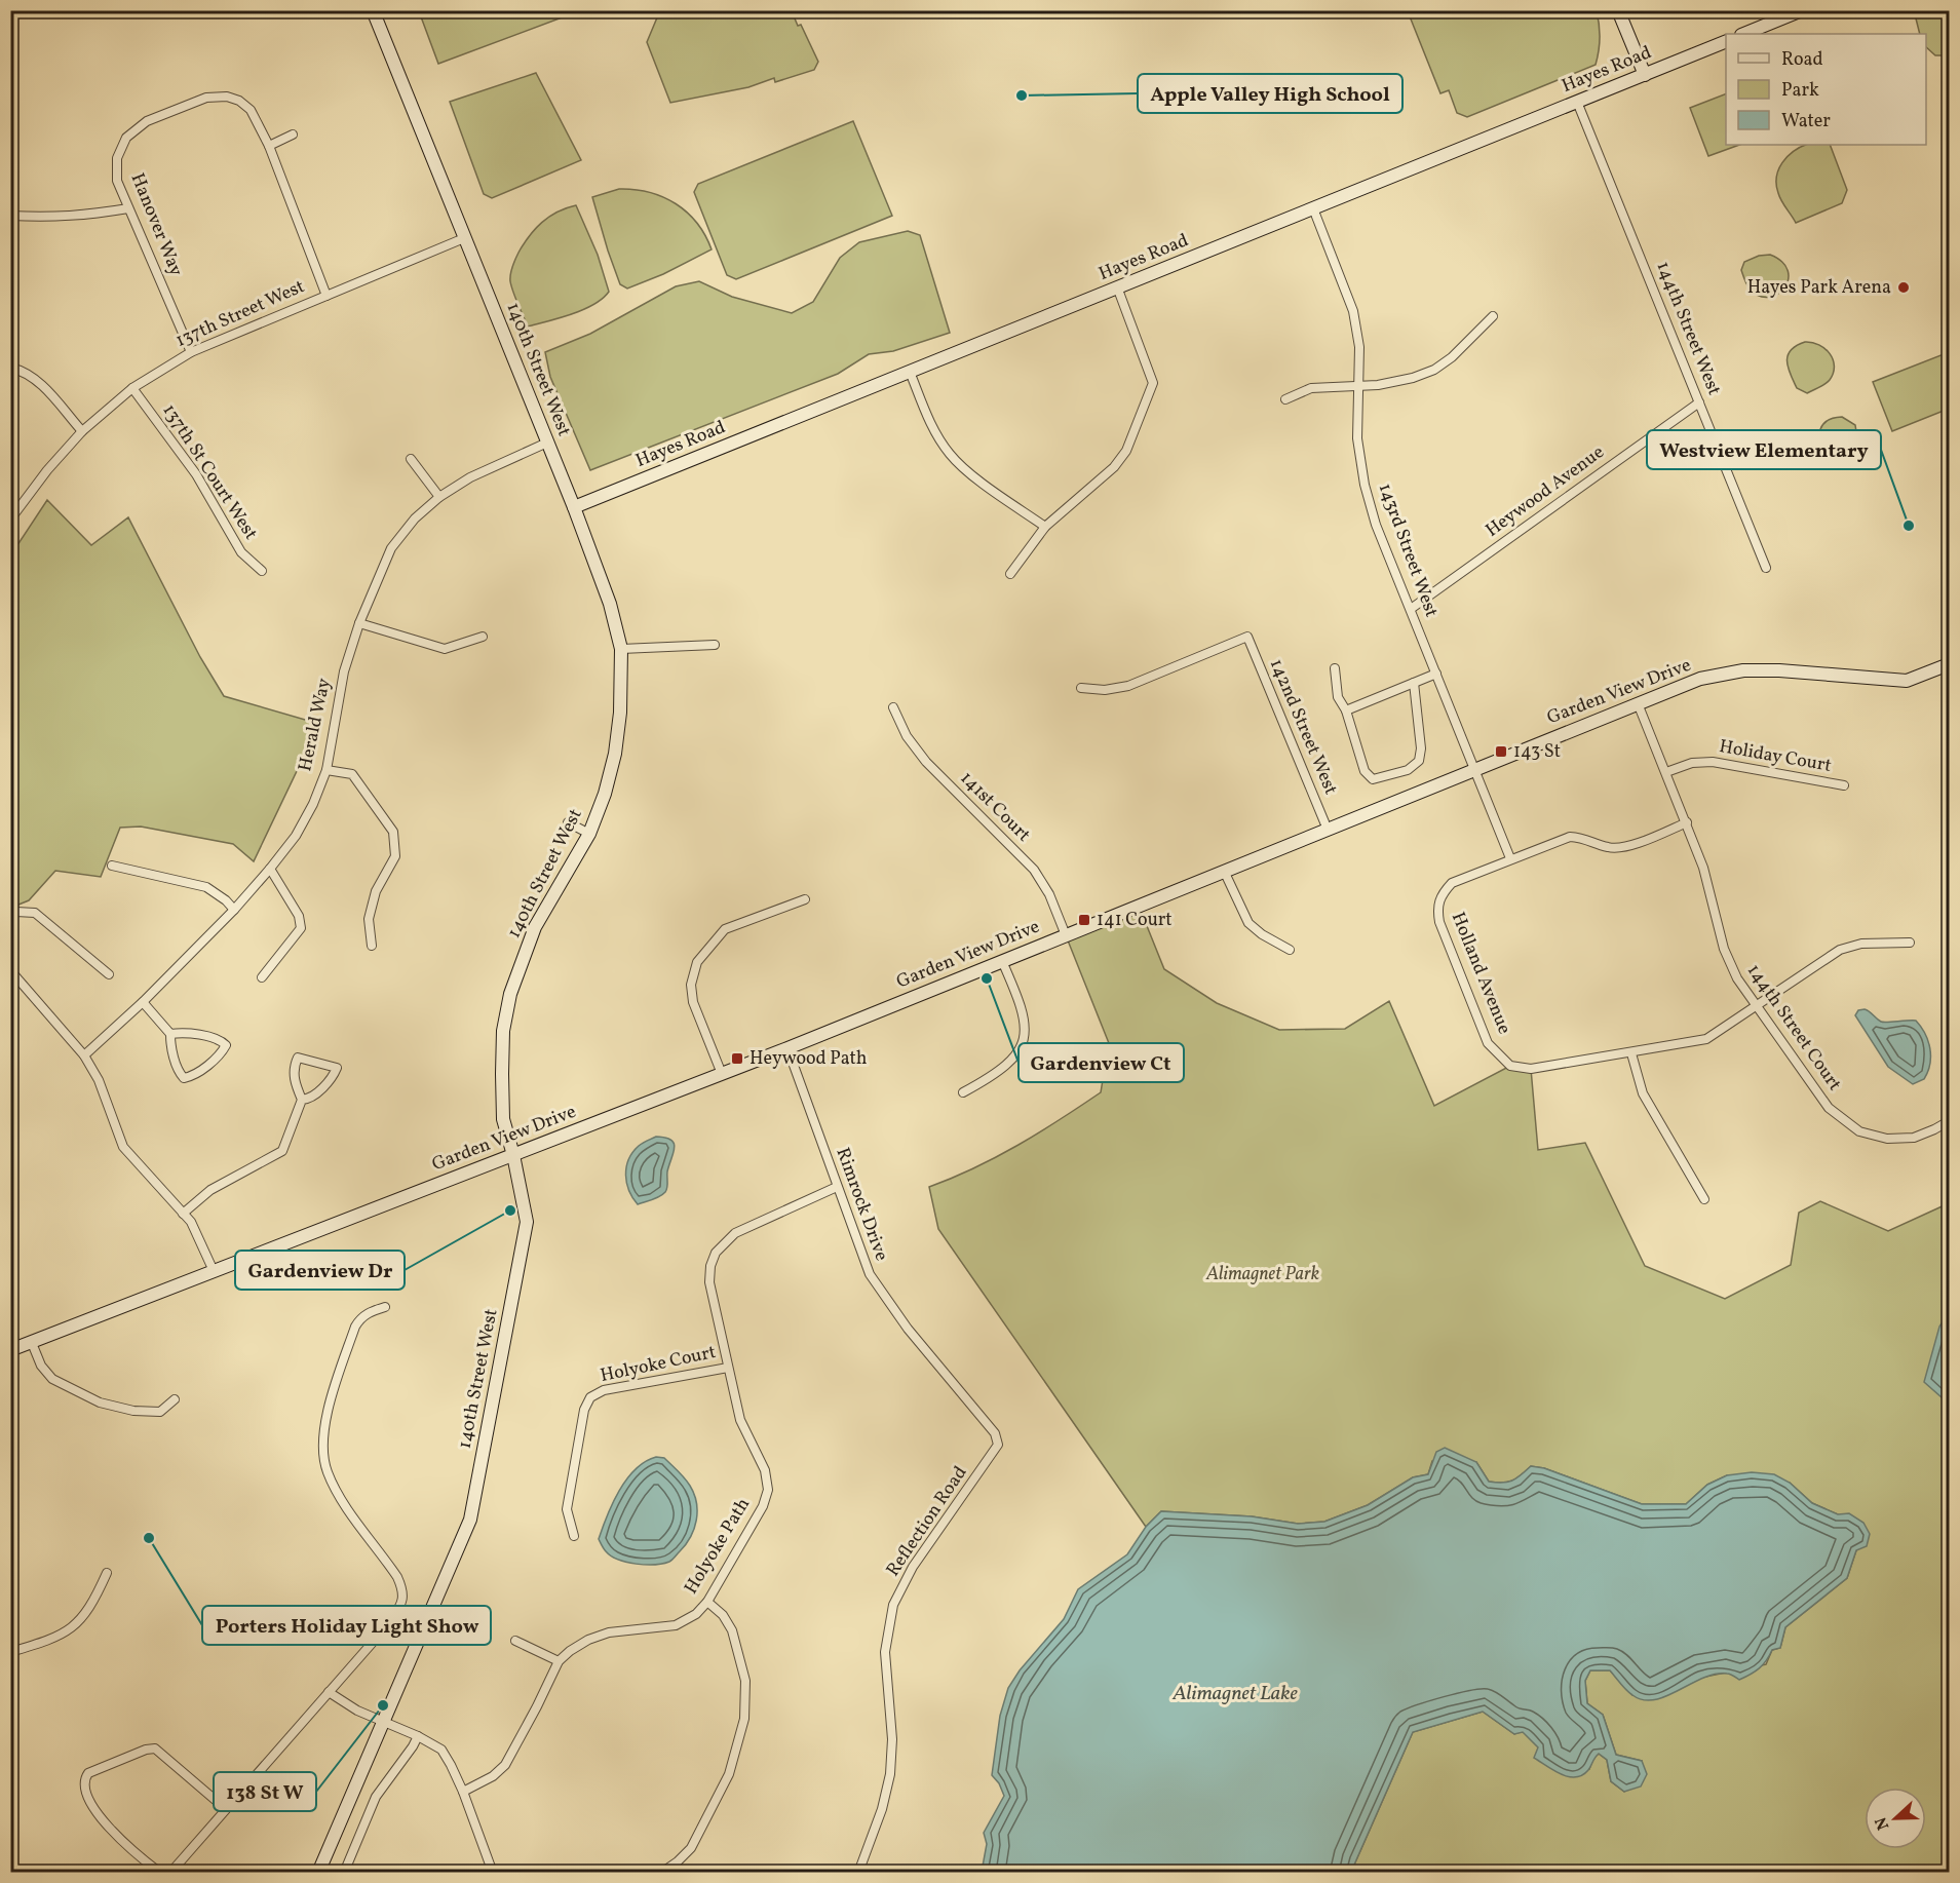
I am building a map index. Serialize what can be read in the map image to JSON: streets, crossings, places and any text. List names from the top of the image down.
{
  "streets": {
    "street": [
      "Hayes Road",
      "Hanover Way",
      "137th Street West",
      "144th Street West",
      "140th Street West",
      "137th St Court West",
      "Heywood Avenue",
      "143rd Street West",
      "Garden View Drive",
      "Herald Way",
      "142nd Street West",
      "Holiday Court",
      "141st Court",
      "Holland Avenue",
      "144th Street Court",
      "Rimrock Drive",
      "Holyoke Court",
      "Reflection Road",
      "Holyoke Path"
    ]
  },
  "crossings": [
    ["Hayes Road", "144th Street West"],
    ["Hayes Road", "140th Street West"],
    ["Hayes Road", "143rd Street West"],
    ["Hanover Way", "137th Street West"],
    ["137th Street West", "140th Street West"],
    ["137th Street West", "137th St Court West"],
    ["144th Street West", "Heywood Avenue"],
    ["140th Street West", "Garden View Drive"],
    ["140th Street West", "Herald Way"],
    ["Heywood Avenue", "143rd Street West"],
    ["143rd Street West", "Garden View Drive"],
    ["143rd Street West", "Holland Avenue"],
    ["Garden View Drive", "142nd Street West"],
    ["Garden View Drive", "141st Court"],
    ["Garden View Drive", "144th Street Court"],
    ["Garden View Drive", "Rimrock Drive"],
    ["Holiday Court", "144th Street Court"],
    ["Holland Avenue", "144th Street Court"],
    ["Rimrock Drive", "Reflection Road"],
    ["Rimrock Drive", "Holyoke Path"],
    ["Holyoke Court", "Holyoke Path"]
  ],
  "water": ["Alimagnet Lake"],
  "parks": ["Alimagnet Park"],
  "places": {
    "other": [
      "Apple Valley High School",
      "Hayes Park Arena",
      "Westview Elementary",
      "Gardenview Ct",
      "Gardenview Dr",
      "Porters Holiday Light Show",
      "138 St W"
    ],
    "transit": ["143 St", "141 Court", "Heywood Path"]
  },
  "legend": ["Road", "Park", "Water"],
  "north": "left"
}
